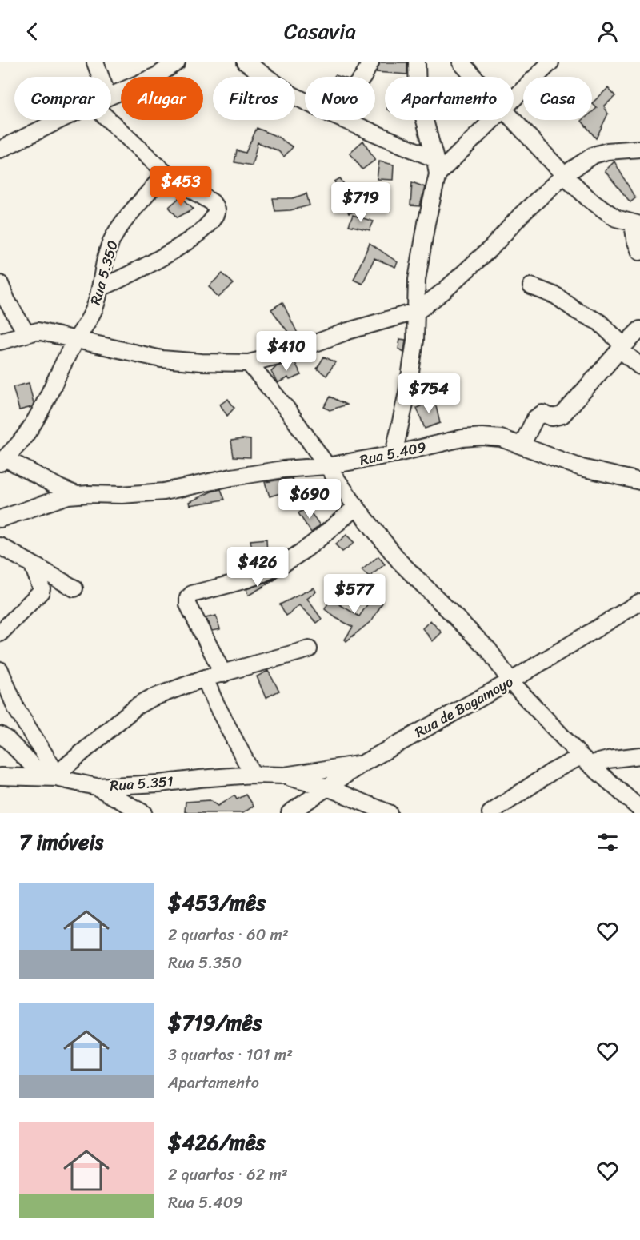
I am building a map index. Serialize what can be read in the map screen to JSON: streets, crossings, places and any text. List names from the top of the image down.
{
  "streets": {
    "street": [
      "Rua 5.350",
      "Rua 5.409",
      "Rua de Bagamoyo",
      "Rua 5.351"
    ]
  },
  "page": {
    "header": "Casavia",
    "chip": [
      "Comprar",
      "Alugar",
      "Filtros",
      "Novo",
      "Apartamento",
      "Casa"
    ],
    "price": [
      "$453",
      "$719",
      "$410",
      "$754",
      "$690",
      "$426",
      "$577"
    ],
    "heading": "7 imóveis",
    "list": [
      {
        "name": "$453/mês",
        "note": "2 quartos · 60 m² · Rua 5.350"
      },
      {
        "name": "$719/mês",
        "note": "3 quartos · 101 m² · Apartamento"
      },
      {
        "name": "$426/mês",
        "note": "2 quartos · 62 m² · Rua 5.409"
      }
    ]
  }
}
